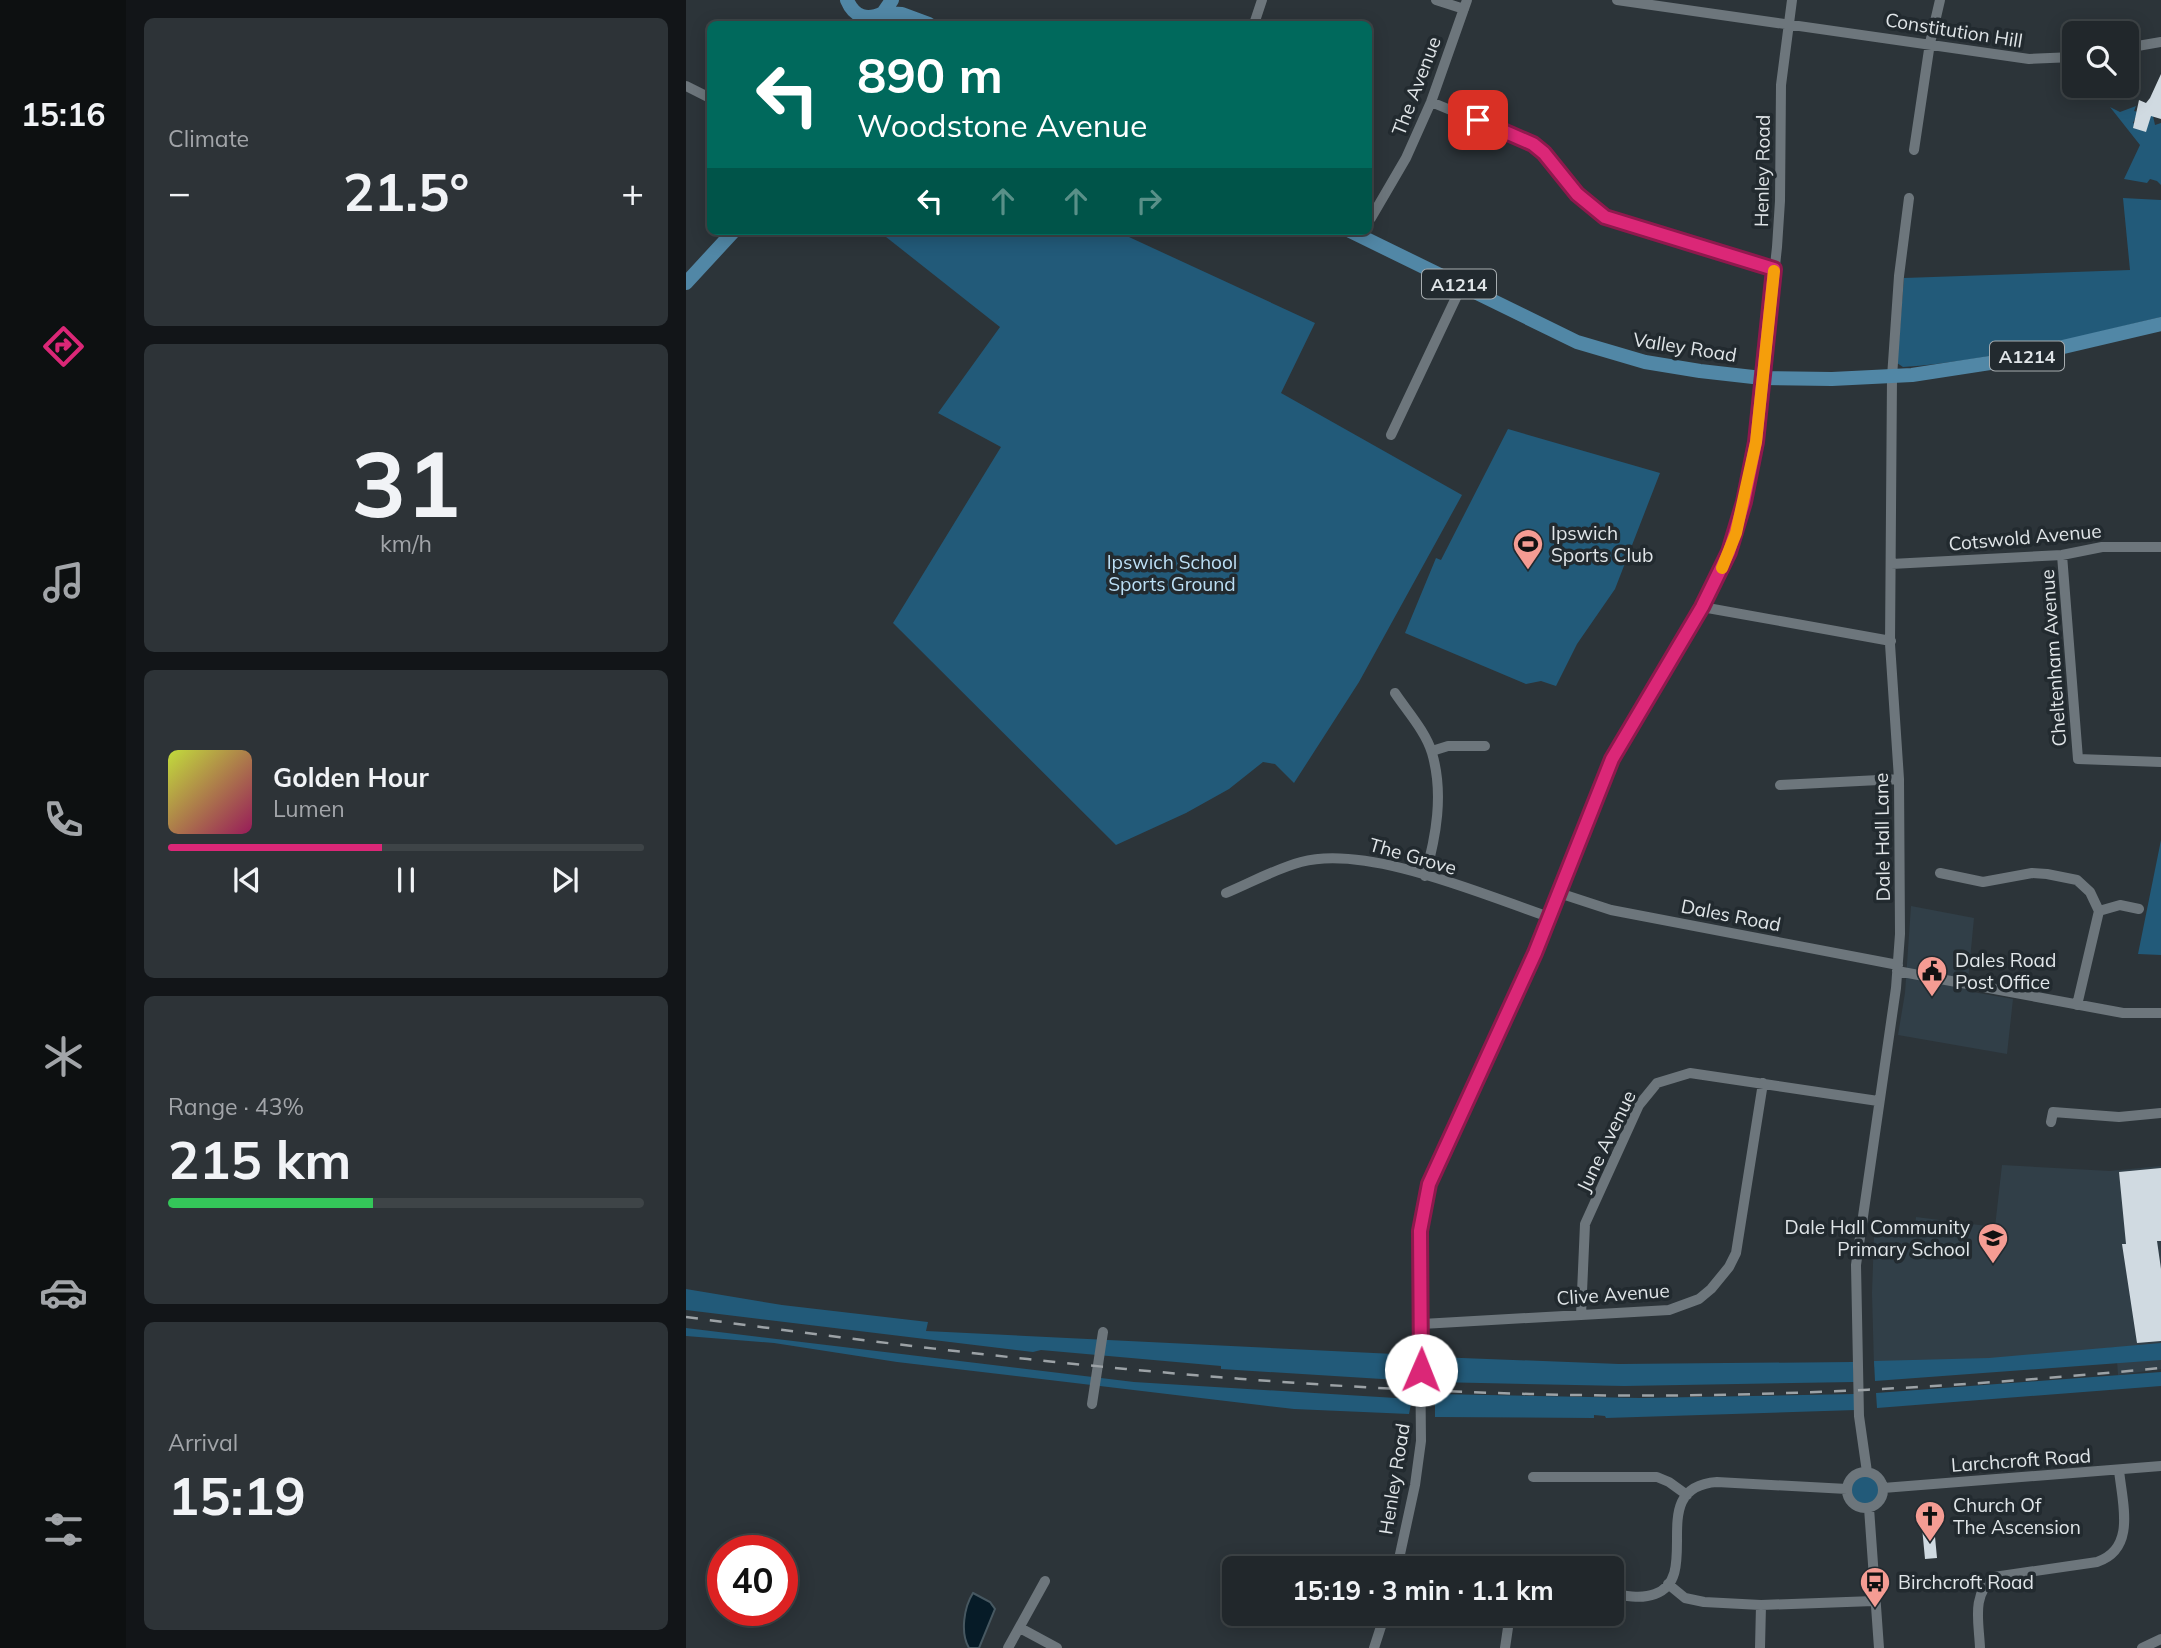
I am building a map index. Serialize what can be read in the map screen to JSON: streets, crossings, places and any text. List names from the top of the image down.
{
  "streets": {
    "main road": ["A1214", "Valley Road"],
    "street": [
      "Constitution Hill",
      "The Avenue",
      "Henley Road",
      "Cotswold Avenue",
      "Cheltenham Avenue",
      "Dale Hall Lane",
      "The Grove",
      "Dales Road",
      "June Avenue",
      "Clive Avenue",
      "Larchcroft Road"
    ]
  },
  "crossings": [
    ["Constitution Hill", "Henley Road"],
    ["Henley Road", "Valley Road"],
    ["Henley Road", "The Grove"],
    ["Henley Road", "Dales Road"],
    ["Henley Road", "Clive Avenue"],
    ["Valley Road", "Dale Hall Lane"],
    ["Cotswold Avenue", "Cheltenham Avenue"],
    ["Cotswold Avenue", "Dale Hall Lane"],
    ["Dale Hall Lane", "Dales Road"],
    ["Dale Hall Lane", "June Avenue"],
    ["Dale Hall Lane", "Larchcroft Road"],
    ["June Avenue", "Clive Avenue"]
  ],
  "parks": ["Ipswich School Sports Ground"],
  "places": {
    "sports": ["Ipswich Sports Club"],
    "public building": ["Dales Road Post Office"],
    "school or university": ["Dale Hall Community Primary School"],
    "church": ["Church Of The Ascension"],
    "bus stop": ["Birchcroft Road"]
  },
  "page": {
    "tabs": "15:16",
    "tile": [
      "Climate",
      ["31", "km/h"],
      ["Range · 43%", "215 km"],
      ["Arrival", "15:19"]
    ],
    "turn": ["890 m", "Woodstone Avenue"],
    "heat": ["−", "21.5°", "+"],
    "song": ["Golden Hour", "Lumen"],
    "limit": "40",
    "trip": "15:19 · 3 min · 1.1 km"
  }
}
